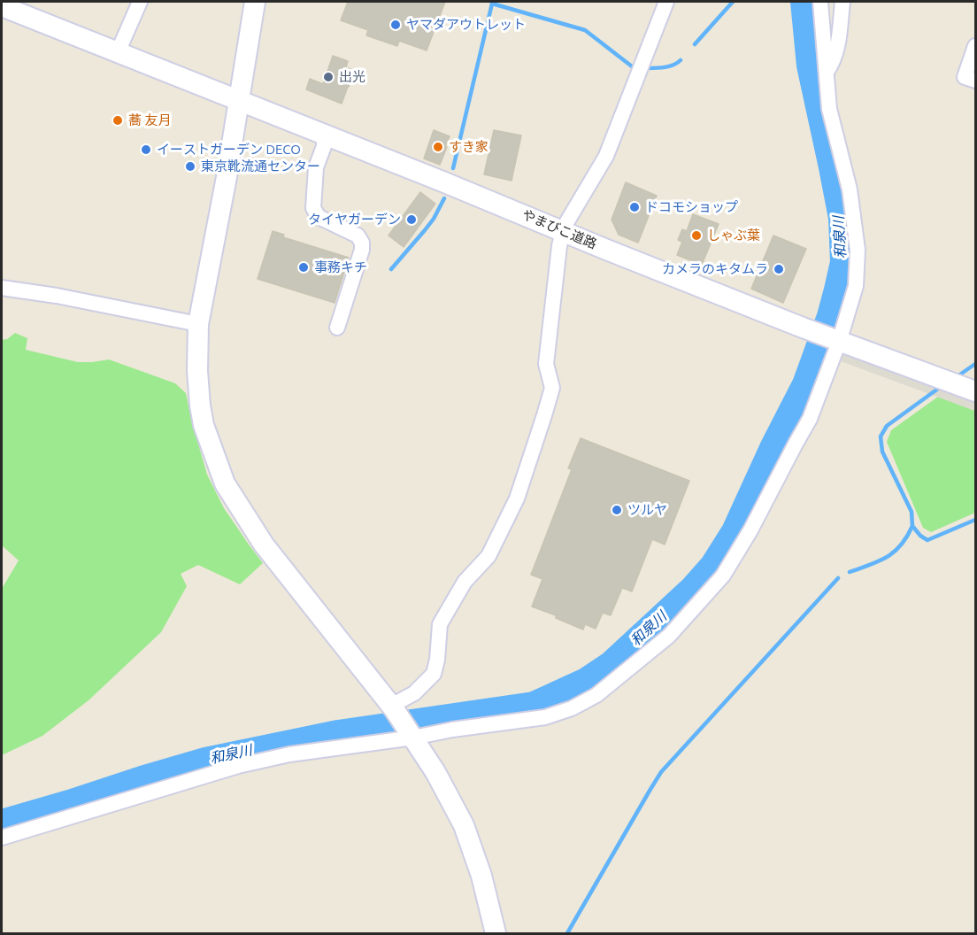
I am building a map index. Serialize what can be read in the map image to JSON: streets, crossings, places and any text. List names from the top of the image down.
{
  "streets": {
    "street": ["やまびこ道路"]
  },
  "water": ["和泉川"],
  "places": [
    "ヤマダアウトレット",
    "出光",
    "蕎 友月",
    "すき家",
    "イーストガーデン DECO",
    "東京靴流通センター",
    "ドコモショップ",
    "タイヤガーデン",
    "しゃぶ葉",
    "事務キチ",
    "カメラのキタムラ",
    "ツルヤ"
  ]
}
